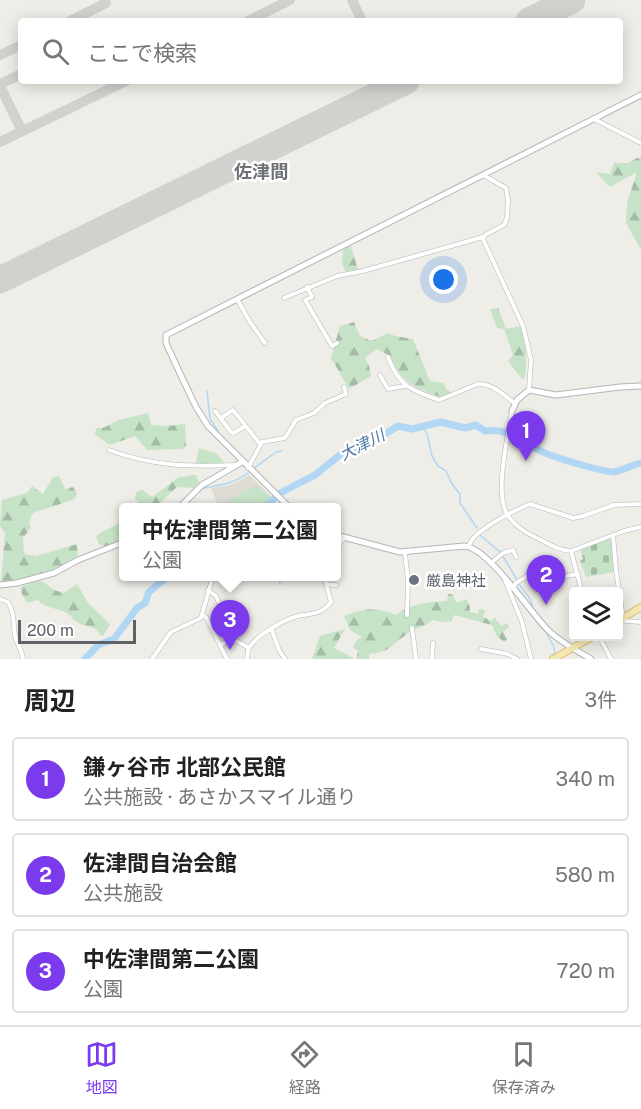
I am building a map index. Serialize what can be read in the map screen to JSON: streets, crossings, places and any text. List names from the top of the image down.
{
  "districts": ["佐津間"],
  "water": ["大津川"],
  "places": ["厳島神社"],
  "scale_bar": "200 m",
  "page": {
    "search": "ここで検索",
    "pins": ["1", "2", "3"],
    "popup": ["中佐津間第二公園", "公園"],
    "scale": "200 m",
    "heading": ["周辺", "3件"],
    "list": [
      {
        "mark": "1",
        "name": "鎌ヶ谷市 北部公民館",
        "note": "公共施設 · あさかスマイル通り",
        "value": "340 m"
      },
      {
        "mark": "2",
        "name": "佐津間自治会館",
        "note": "公共施設",
        "value": "580 m"
      },
      {
        "mark": "3",
        "name": "中佐津間第二公園",
        "note": "公園",
        "value": "720 m"
      }
    ],
    "nav": ["地図", "経路", "保存済み"]
  }
}
